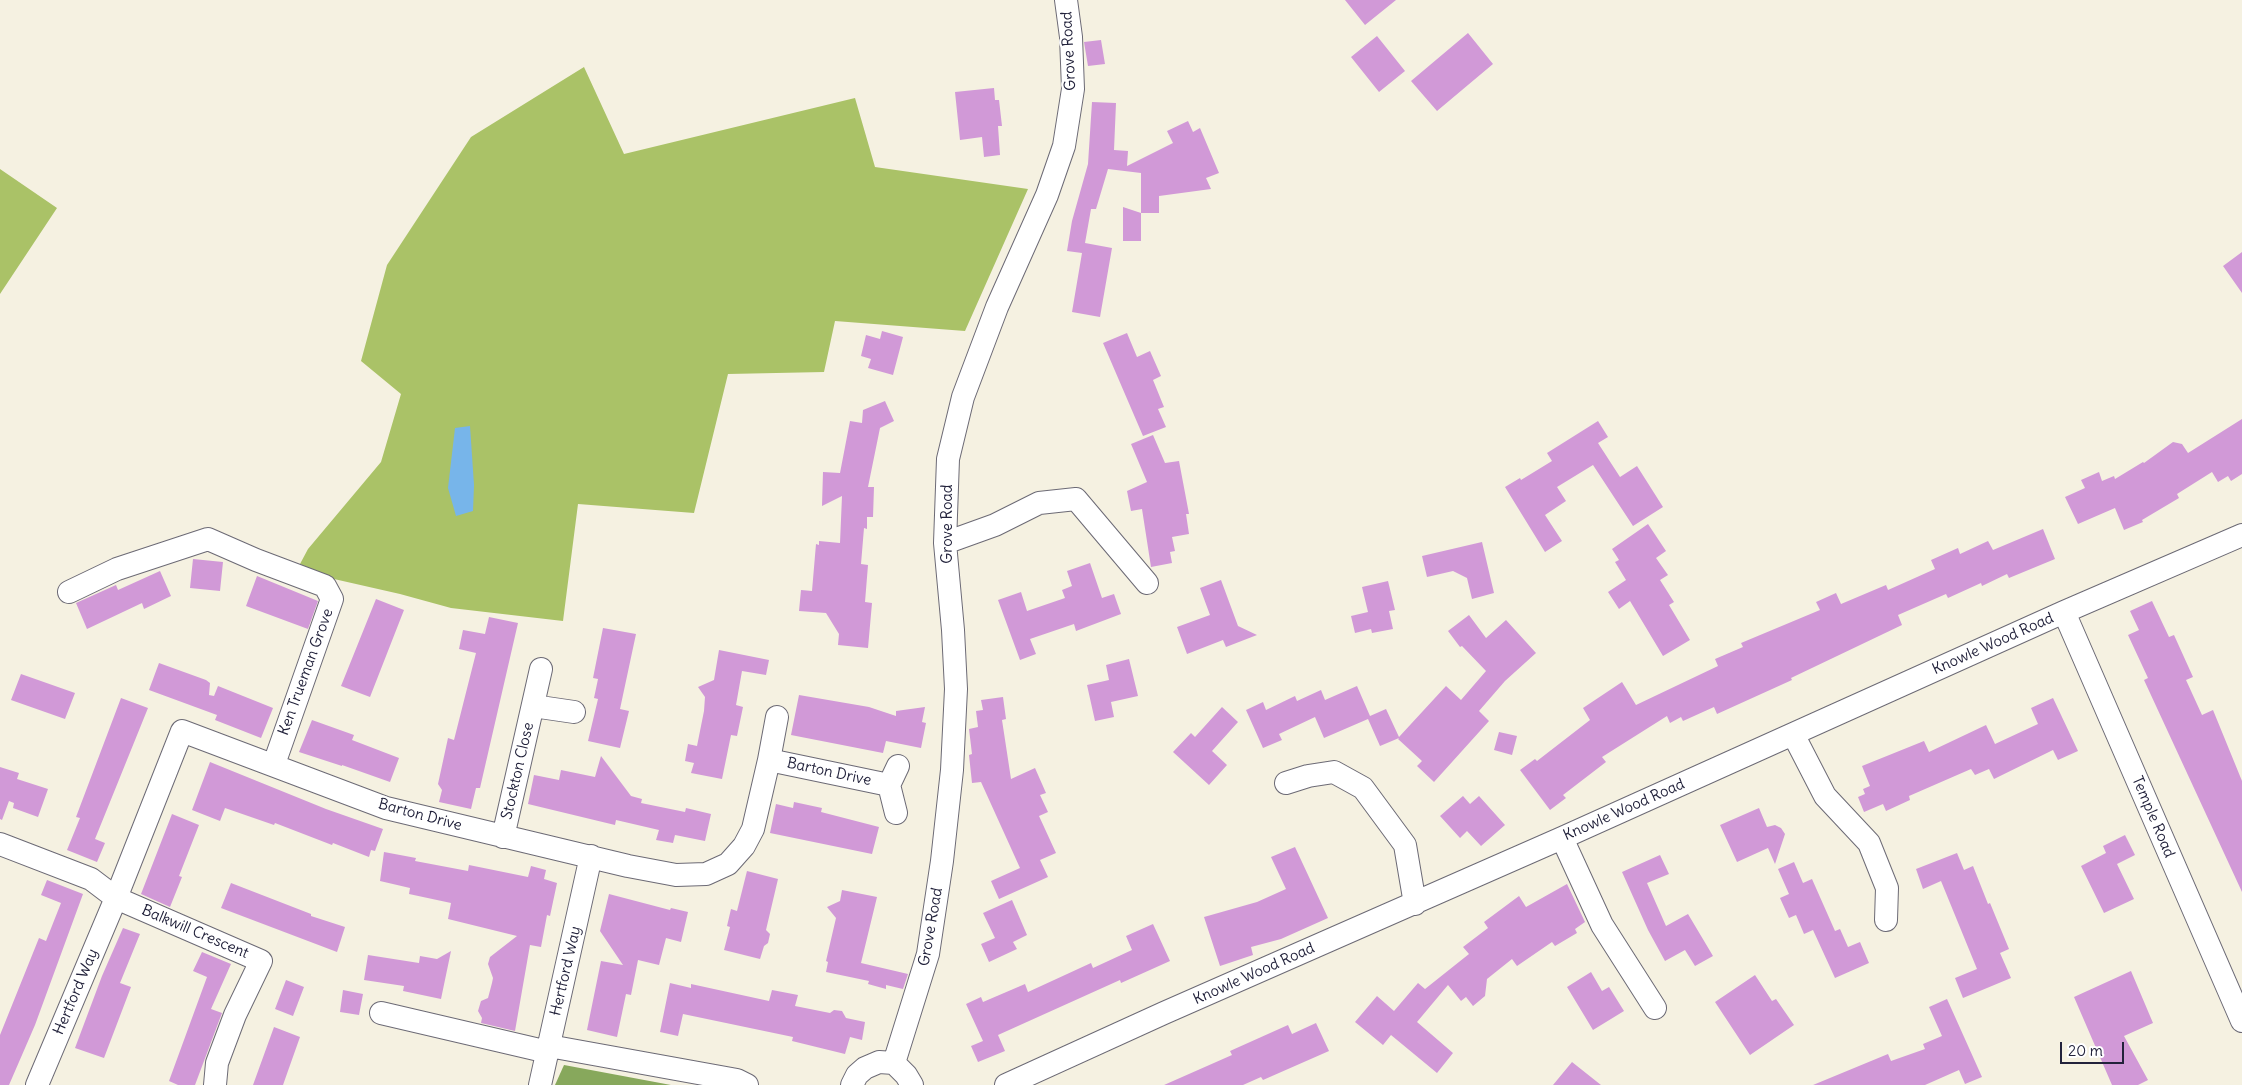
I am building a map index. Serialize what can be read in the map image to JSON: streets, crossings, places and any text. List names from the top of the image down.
{
  "streets": {
    "street": [
      "Grove Road",
      "Knowle Wood Road",
      "Ken Trueman Grove",
      "Stockton Close",
      "Barton Drive",
      "Temple Road",
      "Balkwill Crescent",
      "Hertford Way"
    ]
  },
  "crossings": [
    ["Knowle Wood Road", "Temple Road"],
    ["Ken Trueman Grove", "Barton Drive"],
    ["Stockton Close", "Barton Drive"],
    ["Barton Drive", "Balkwill Crescent"],
    ["Barton Drive", "Hertford Way"],
    ["Balkwill Crescent", "Hertford Way"]
  ],
  "scale_bar": "20 m"
}
